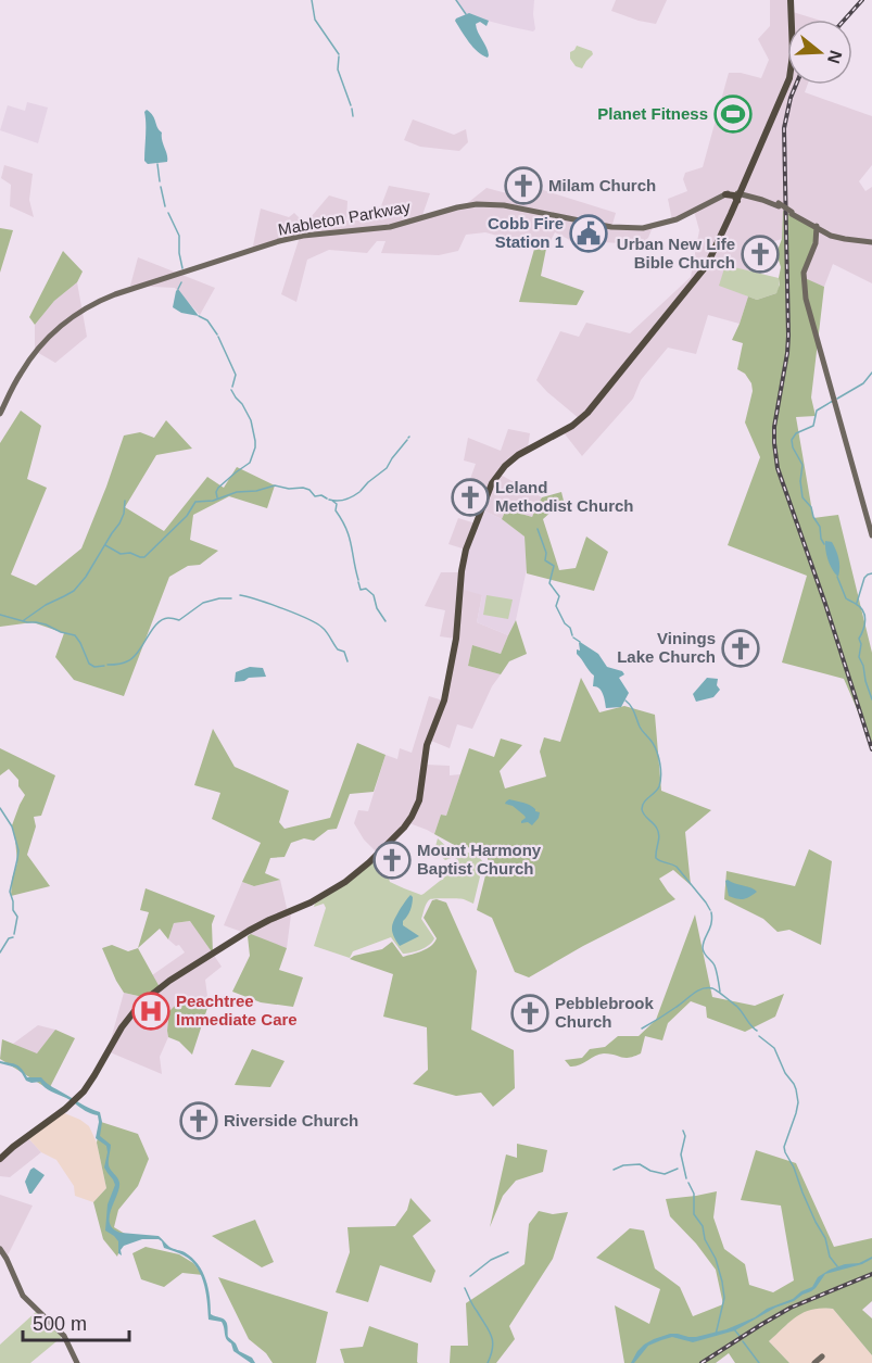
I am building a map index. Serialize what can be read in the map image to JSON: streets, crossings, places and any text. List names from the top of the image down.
{
  "streets": {
    "main road": ["Mableton Parkway"]
  },
  "places": {
    "sports": ["Planet Fitness"],
    "church": [
      "Milam Church",
      "Urban New Life Bible Church",
      "Leland Methodist Church",
      "Vinings Lake Church",
      "Mount Harmony Baptist Church",
      "Pebblebrook Church",
      "Riverside Church"
    ],
    "public building": ["Cobb Fire Station 1"],
    "hospital": ["Peachtree Immediate Care"]
  },
  "scale_bar": "500 m",
  "north": "right"
}
